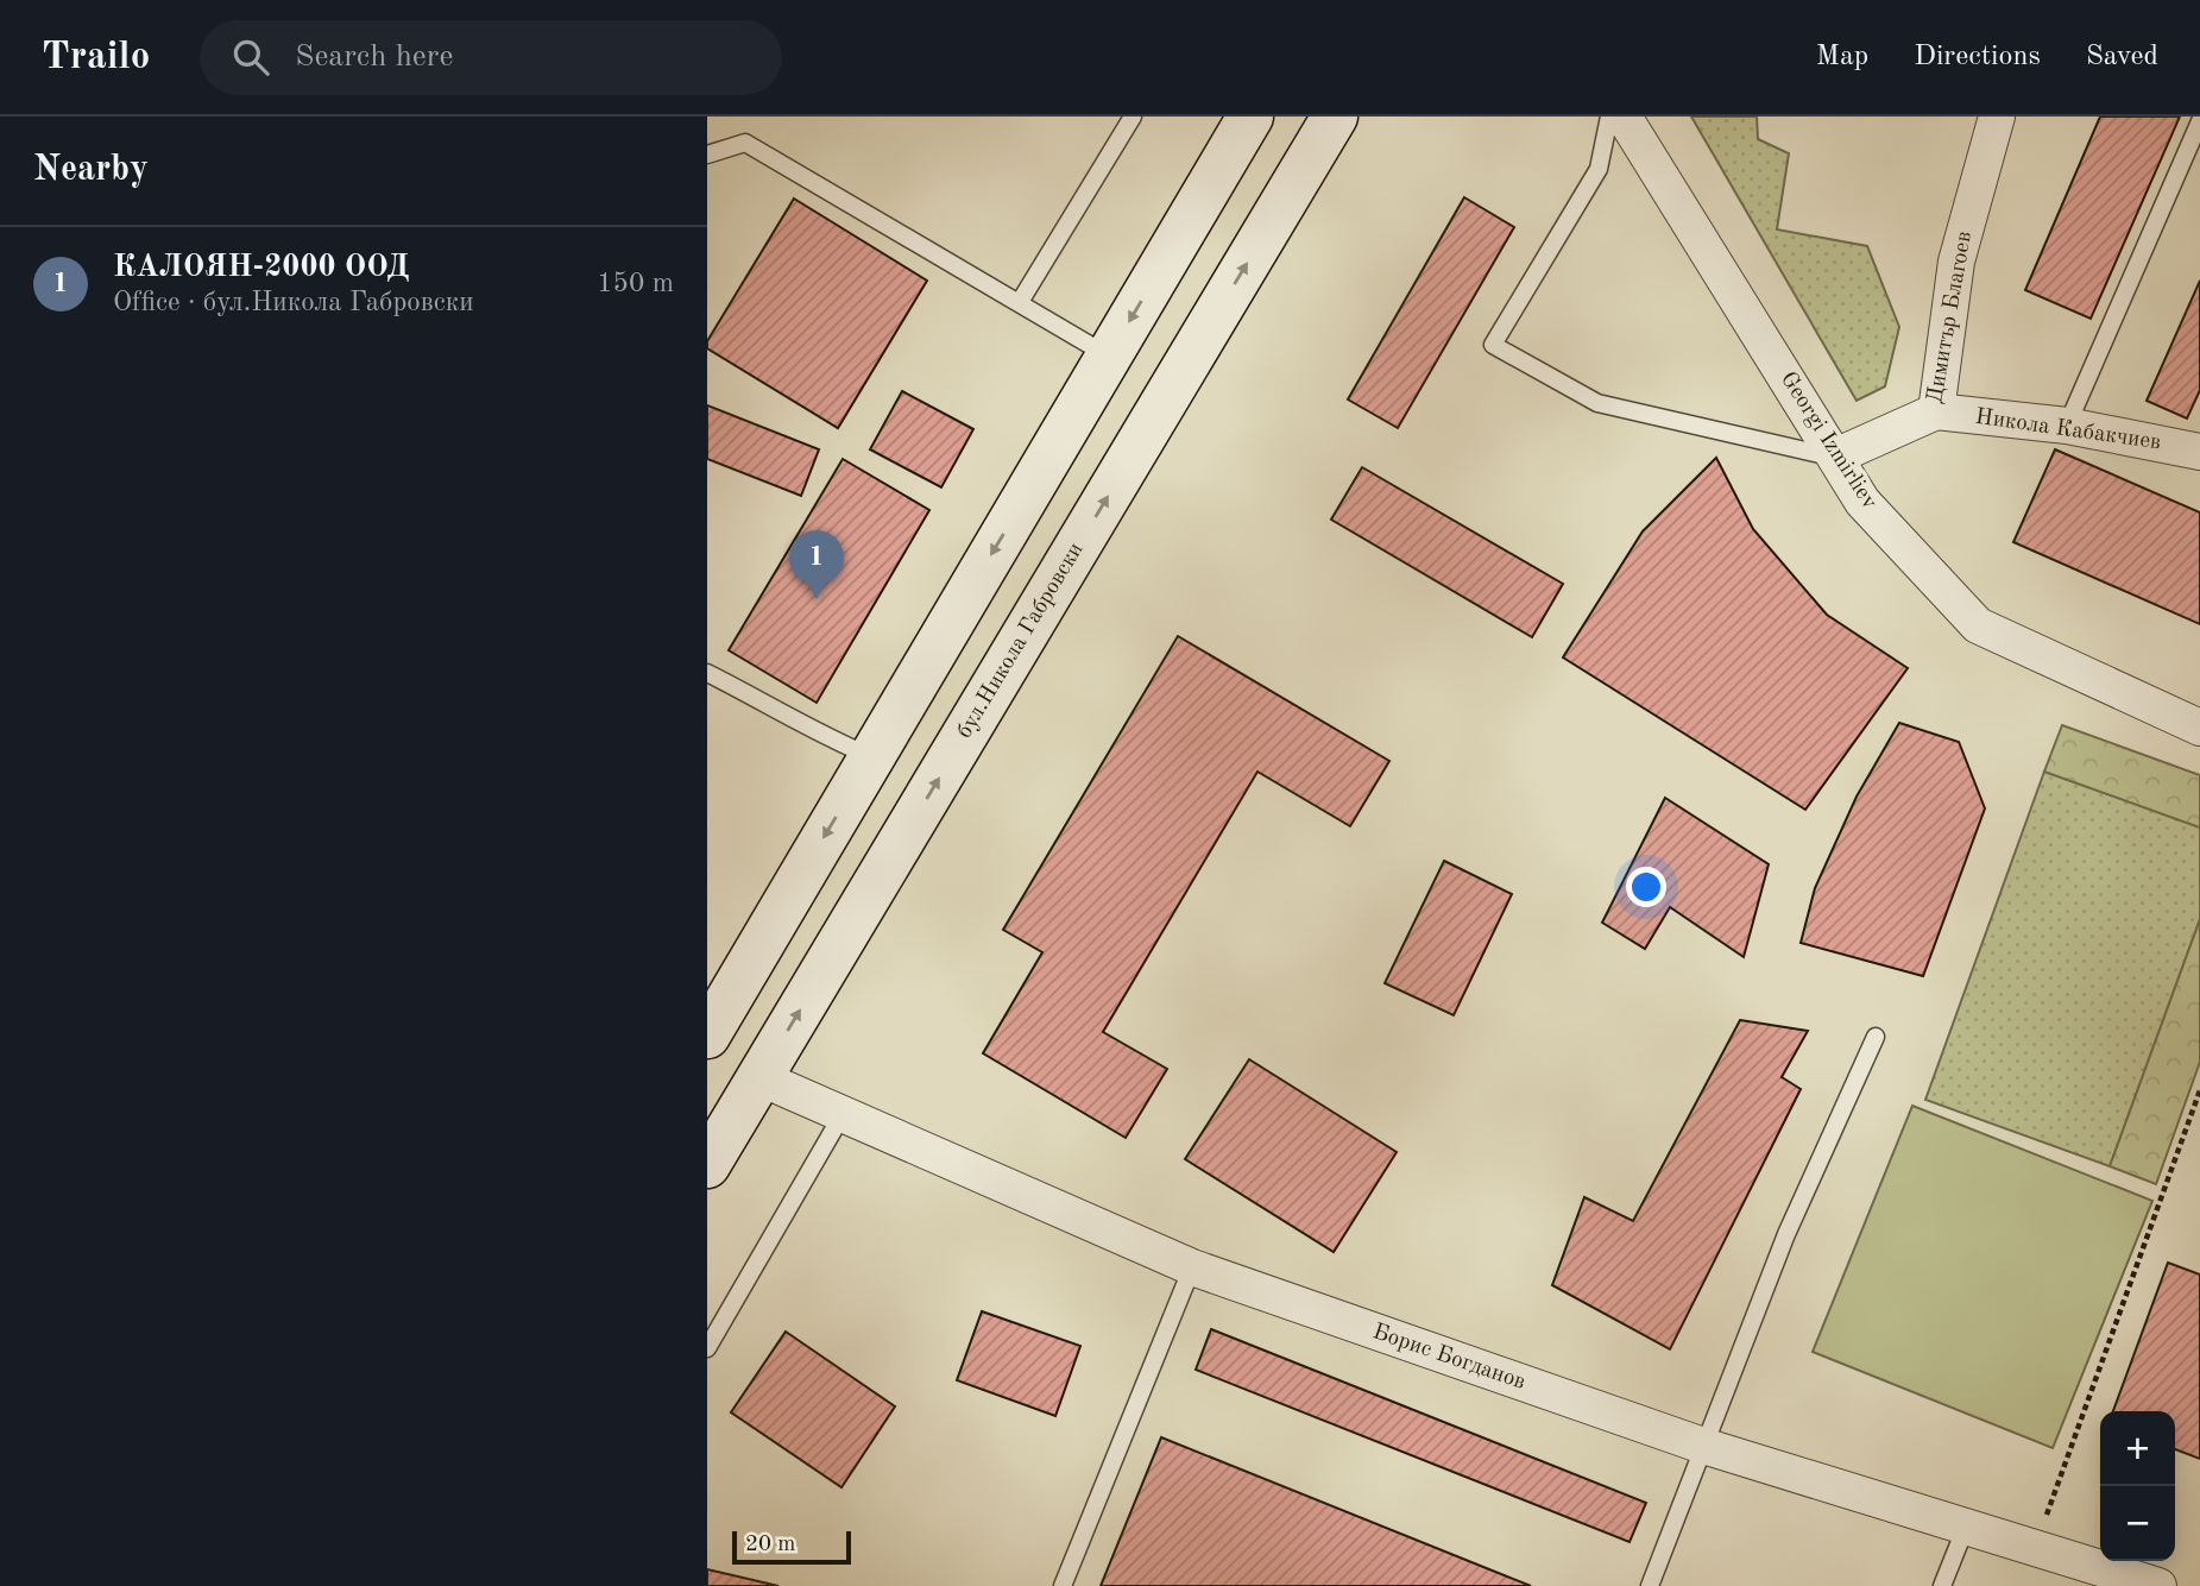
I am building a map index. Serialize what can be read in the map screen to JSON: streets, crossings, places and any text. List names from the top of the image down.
{
  "streets": {
    "street": [
      "Димитър Благоев",
      "Никола Кабакчиев",
      "Georgi Izmirliev",
      "бул.Никола Габровски",
      "Борис Богданов"
    ]
  },
  "crossings": [
    ["Димитър Благоев", "Никола Кабакчиев"],
    ["Димитър Благоев", "Georgi Izmirliev"],
    ["бул.Никола Габровски", "Борис Богданов"]
  ],
  "scale_bar": "20 m",
  "page": {
    "header": "Trailo",
    "search": "Search here",
    "nav": ["Map", "Directions", "Saved"],
    "heading": "Nearby",
    "list": [
      {
        "mark": "1",
        "name": "КАЛОЯН-2000 ООД",
        "note": "Office · бул.Никола Габровски",
        "value": "150 m"
      }
    ],
    "pins": "1",
    "map_buttons": ["+", "−"],
    "scale": "20 m"
  }
}
